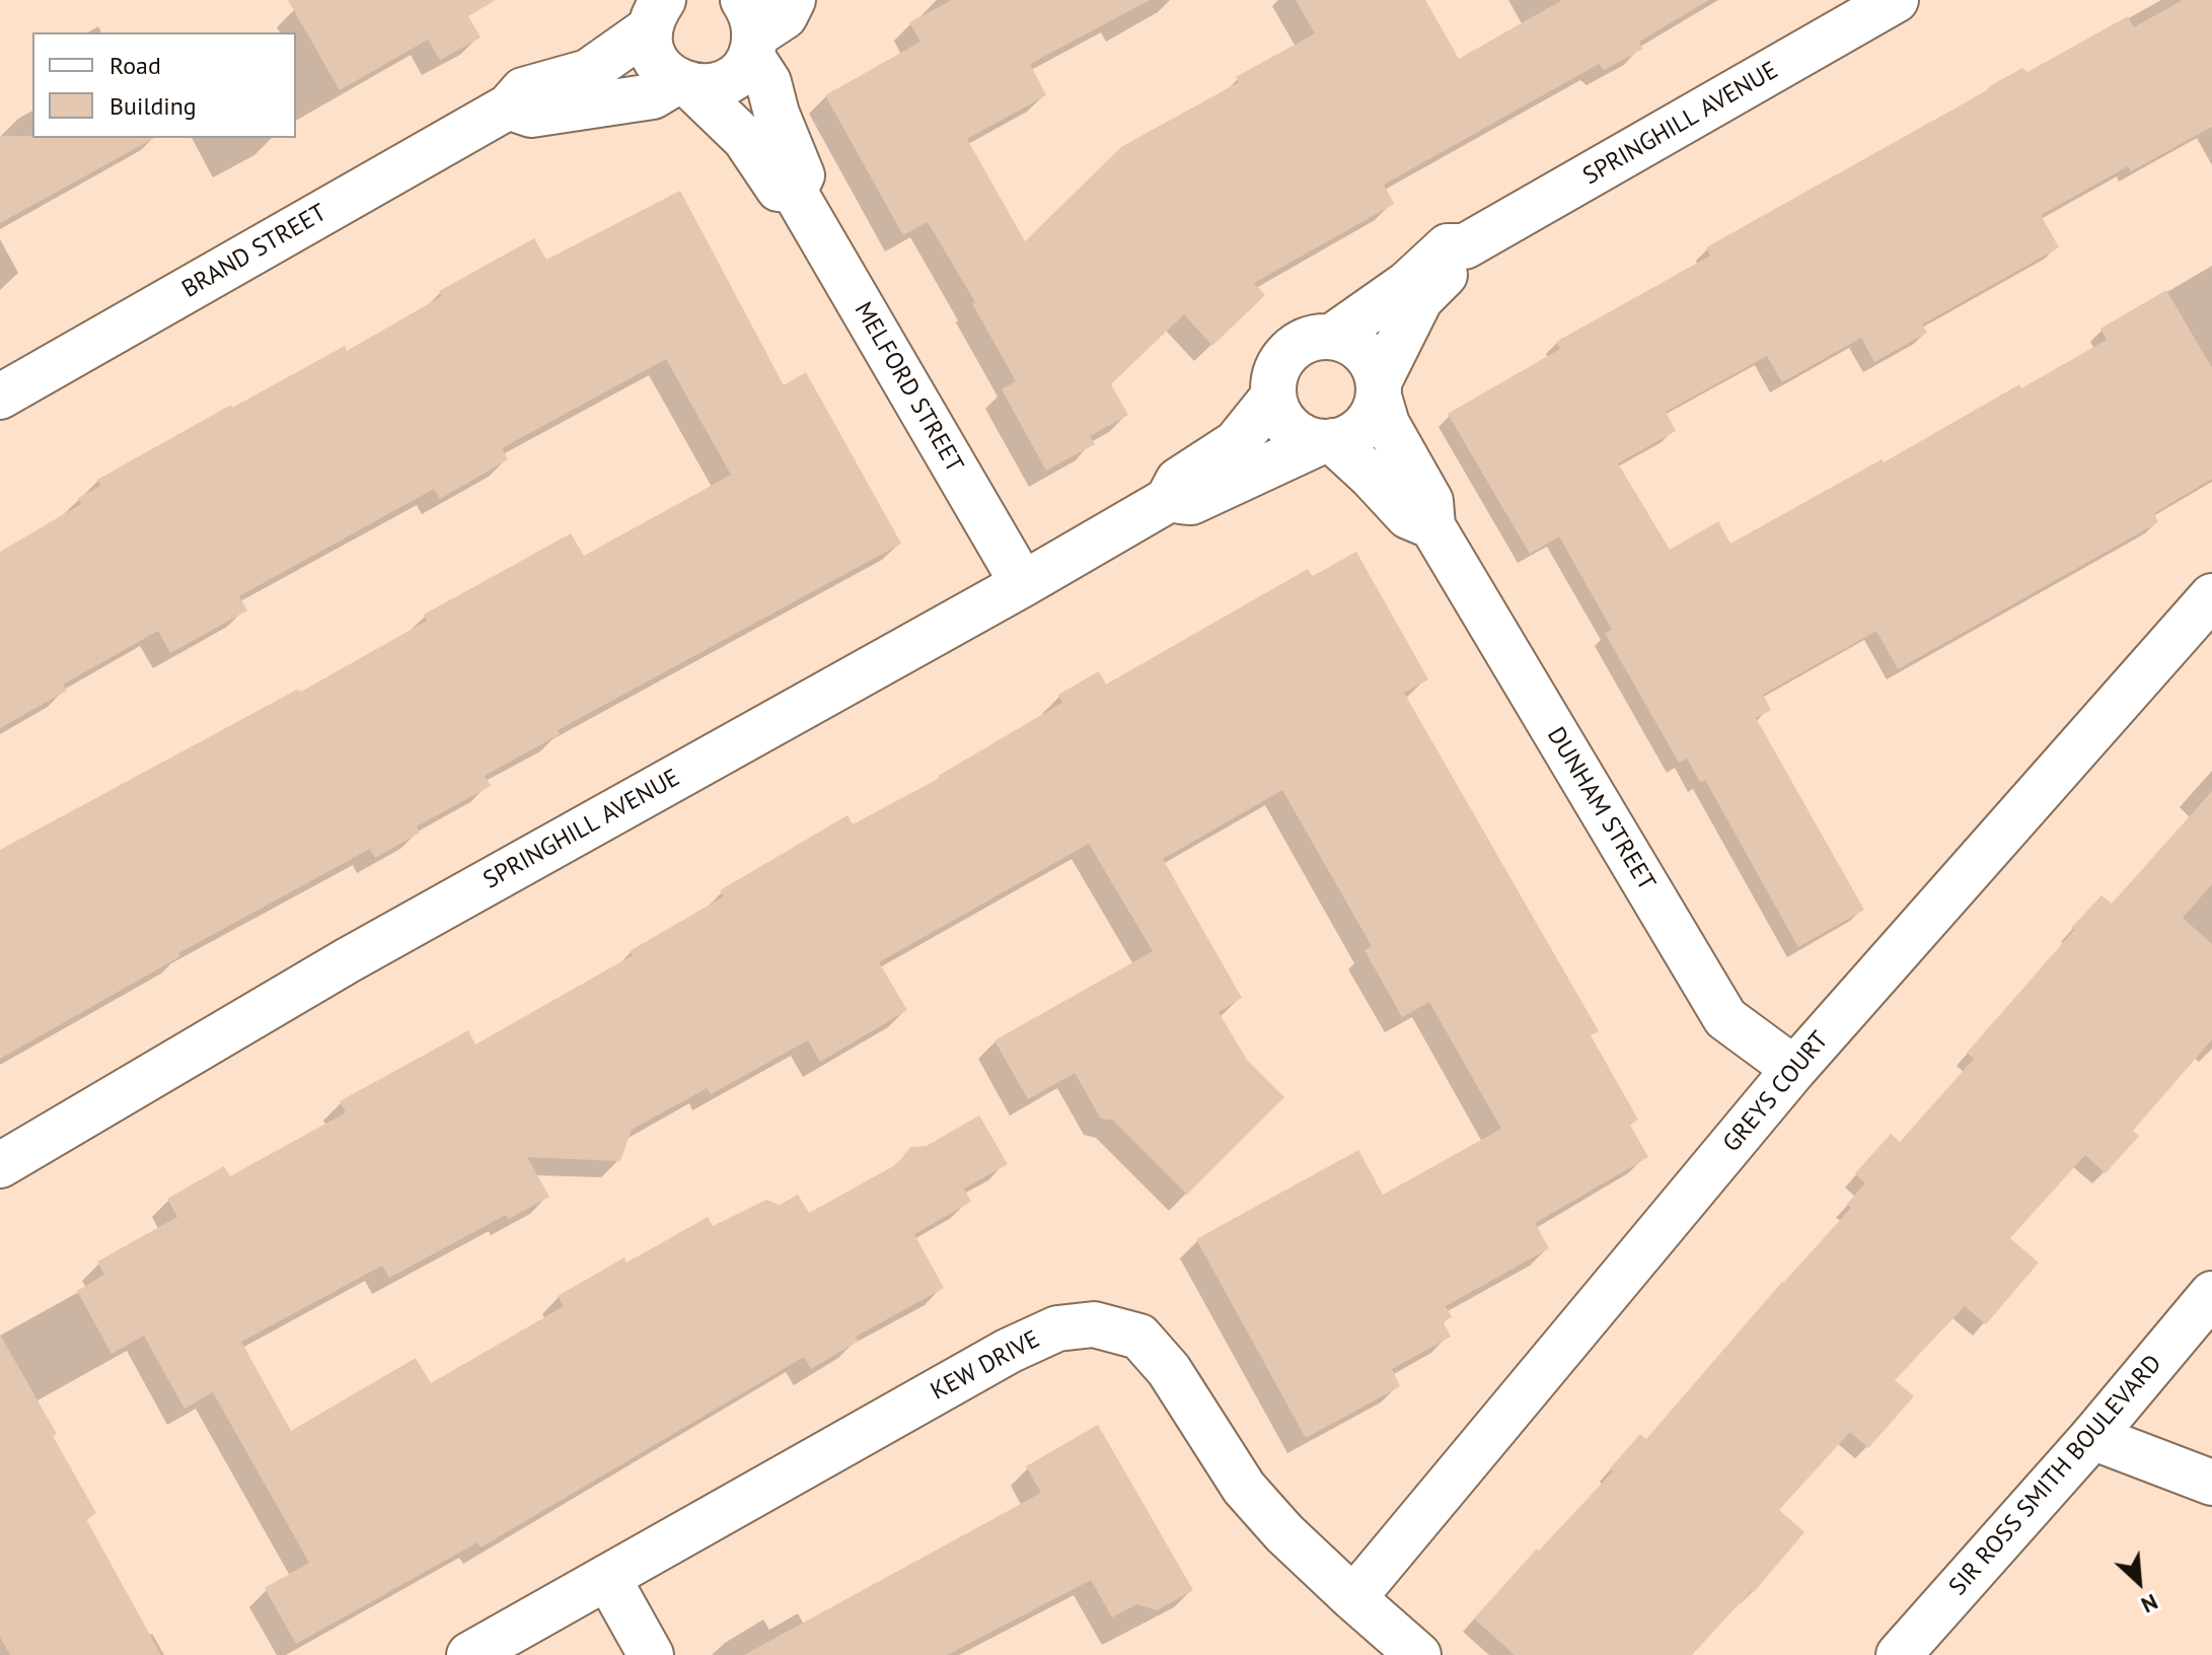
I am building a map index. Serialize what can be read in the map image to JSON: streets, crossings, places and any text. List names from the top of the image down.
{
  "streets": {
    "street": [
      "SPRINGHILL AVENUE",
      "BRAND STREET",
      "MELFORD STREET",
      "DUNHAM STREET",
      "GREYS COURT",
      "KEW DRIVE",
      "SIR ROSS SMITH BOULEVARD"
    ]
  },
  "crossings": [
    ["SPRINGHILL AVENUE", "MELFORD STREET"],
    ["SPRINGHILL AVENUE", "DUNHAM STREET"],
    ["BRAND STREET", "MELFORD STREET"],
    ["DUNHAM STREET", "GREYS COURT"],
    ["GREYS COURT", "KEW DRIVE"]
  ],
  "legend": ["Road", "Building"],
  "north": "bottom right"
}
